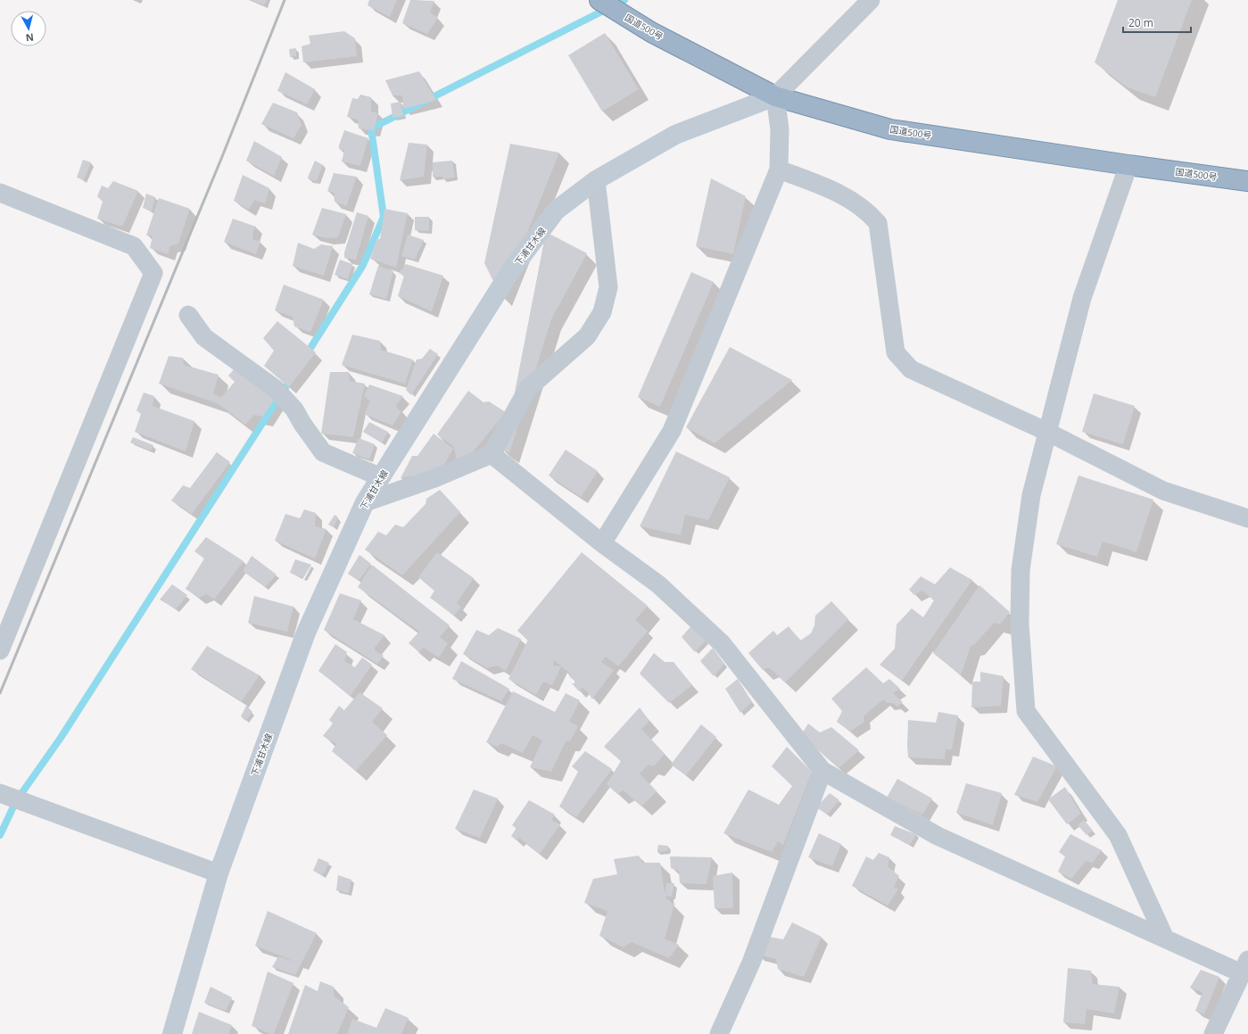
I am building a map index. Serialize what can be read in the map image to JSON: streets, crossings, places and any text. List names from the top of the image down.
{
  "streets": {
    "highway": ["国道500号"],
    "main road": ["下浦甘木線"]
  },
  "crossings": [
    ["国道500号", "下浦甘木線"]
  ],
  "scale_bar": "20 m",
  "north": "bottom"
}
